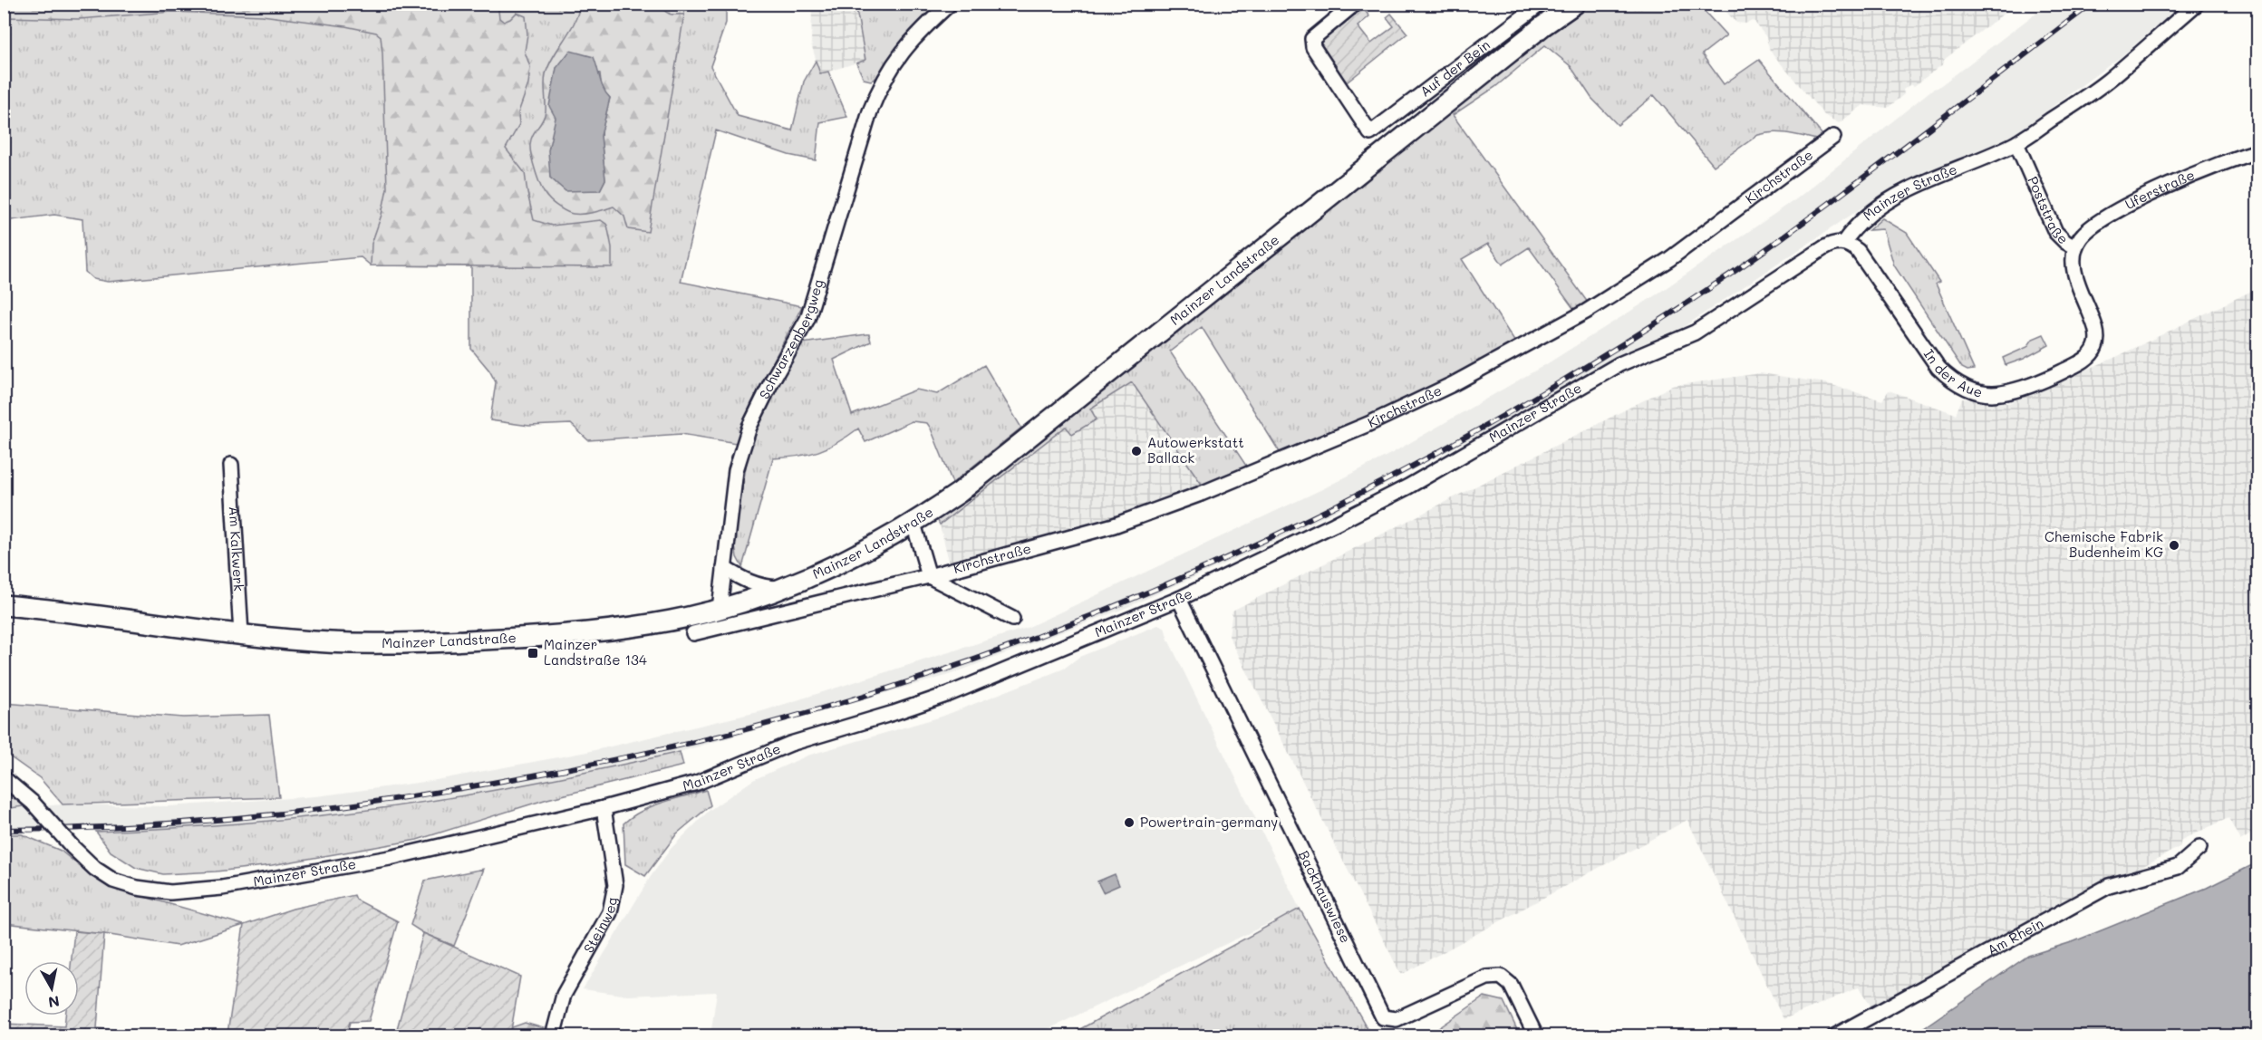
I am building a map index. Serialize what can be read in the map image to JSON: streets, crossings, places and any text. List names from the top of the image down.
{
  "streets": {
    "main road": ["Mainzer Landstraße"],
    "street": [
      "Auf der Bein",
      "Kirchstraße",
      "Uferstraße",
      "Mainzer Straße",
      "Poststraße",
      "Schwarzenbergweg",
      "In der Aue",
      "Am Kalkwerk",
      "Backhauswiese",
      "Steinweg",
      "Am Rhein"
    ]
  },
  "crossings": [
    ["Uferstraße", "Poststraße"],
    ["Mainzer Straße", "Poststraße"],
    ["Mainzer Straße", "In der Aue"],
    ["Mainzer Straße", "Backhauswiese"],
    ["Mainzer Straße", "Steinweg"],
    ["Poststraße", "In der Aue"],
    ["Mainzer Landstraße", "Schwarzenbergweg"],
    ["Mainzer Landstraße", "Am Kalkwerk"]
  ],
  "places": {
    "other": ["Autowerkstatt Ballack", "Chemische Fabrik Budenheim KG", "Powertrain-germany"],
    "transit": ["Mainzer Landstraße 134"]
  },
  "north": "bottom"
}
